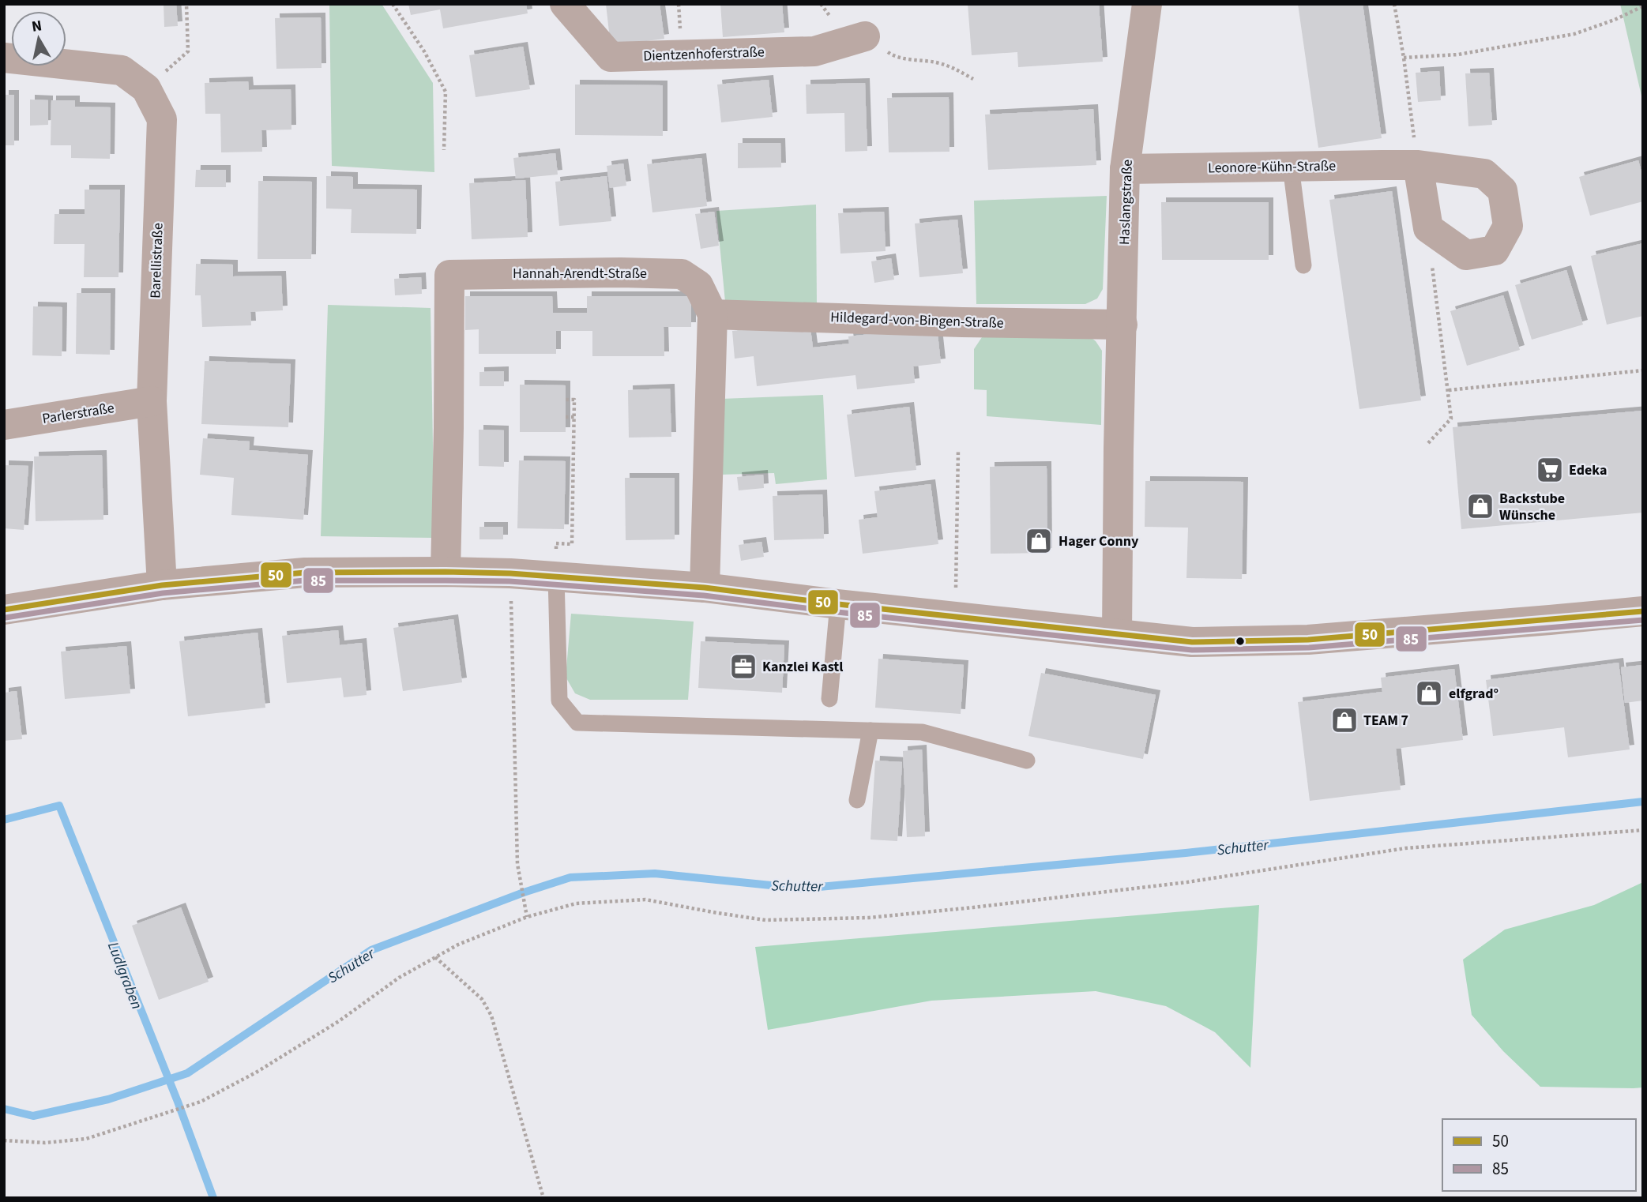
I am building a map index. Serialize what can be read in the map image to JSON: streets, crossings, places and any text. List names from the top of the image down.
{
  "streets": {
    "street": [
      "Dientzenhoferstraße",
      "Leonore-Kühn-Straße",
      "Haslangstraße",
      "Barellistraße",
      "Hannah-Arendt-Straße",
      "Hildegard-von-Bingen-Straße",
      "Parlerstraße"
    ]
  },
  "crossings": [
    ["Leonore-Kühn-Straße", "Haslangstraße"],
    ["Haslangstraße", "Hildegard-von-Bingen-Straße"],
    ["Barellistraße", "Parlerstraße"],
    ["Hannah-Arendt-Straße", "Hildegard-von-Bingen-Straße"]
  ],
  "water": ["Schutter", "Ludlgraben"],
  "places": {
    "supermarket": ["Edeka"],
    "shop": [
      "Backstube Wünsche",
      "Hager Conny",
      "elfgrad°",
      "TEAM 7"
    ],
    "office": ["Kanzlei Kastl"]
  },
  "lines": ["transit line 50", "transit line 85"],
  "legend": ["50", "85"],
  "north": "top"
}
